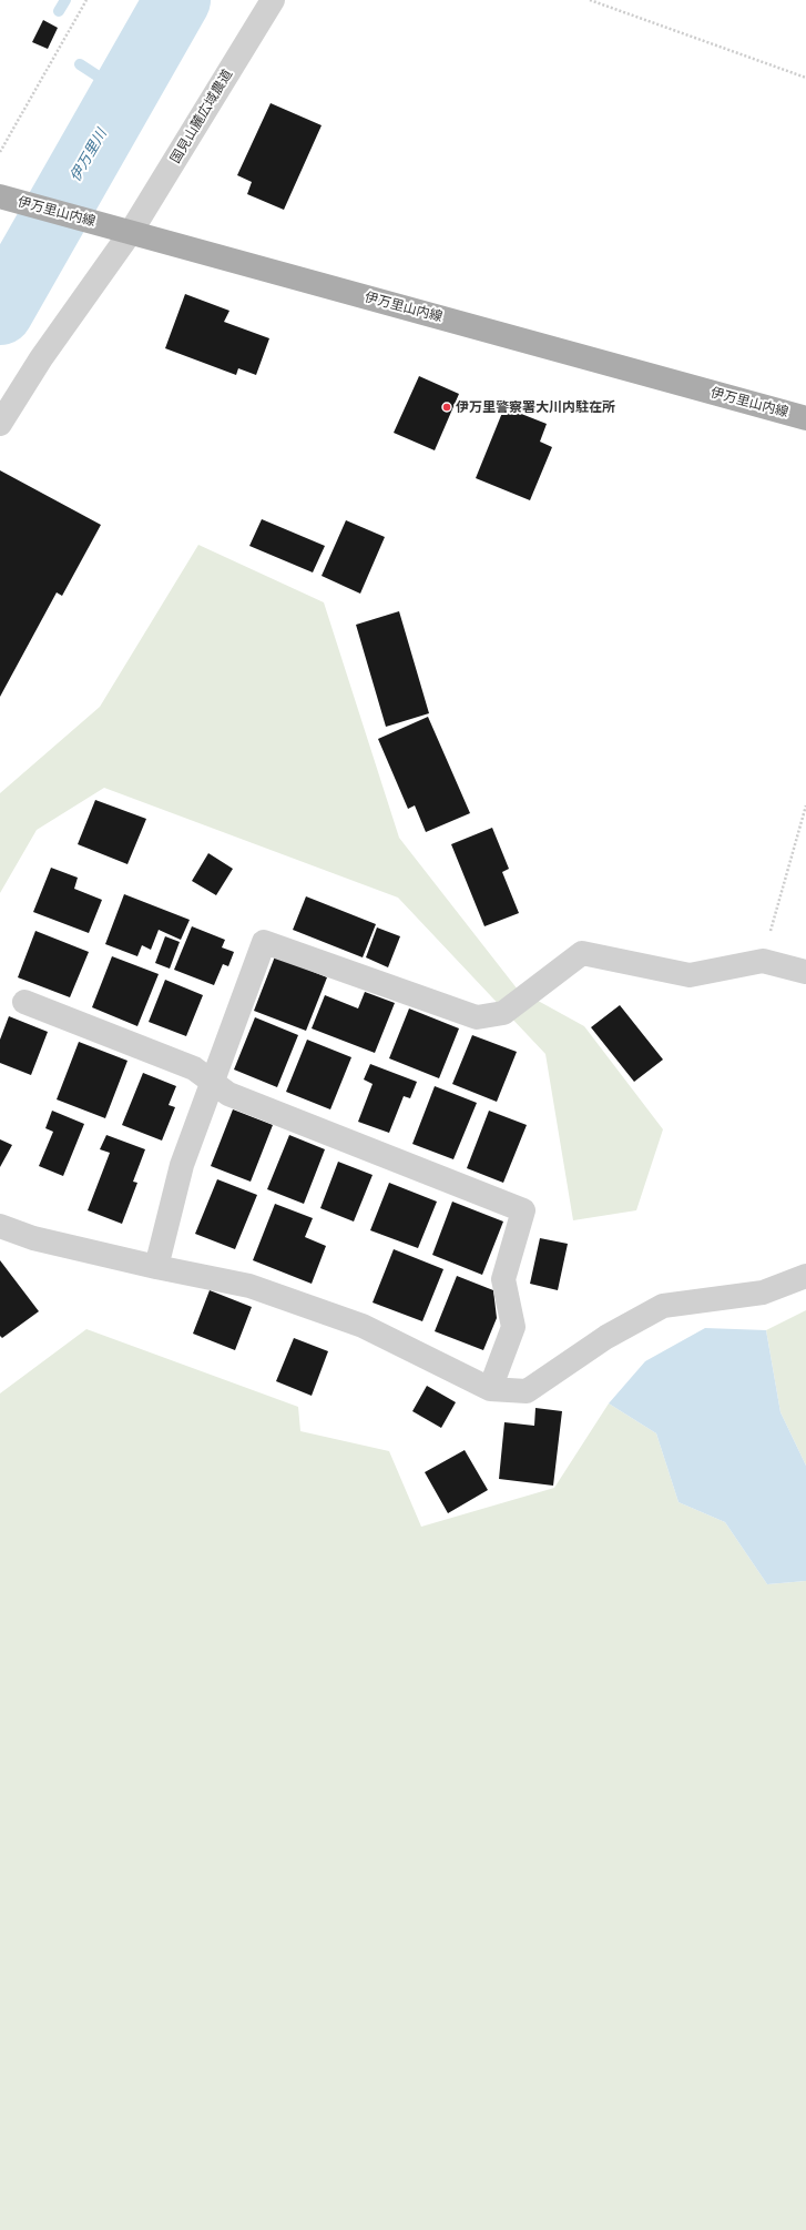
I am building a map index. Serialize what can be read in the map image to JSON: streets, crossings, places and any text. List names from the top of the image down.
{
  "streets": {
    "main road": ["伊万里山内線"],
    "street": ["国見山麓広域農道"]
  },
  "crossings": [
    ["国見山麓広域農道", "伊万里山内線"]
  ],
  "water": ["伊万里川"],
  "places": ["伊万里警察署大川内駐在所"]
}
